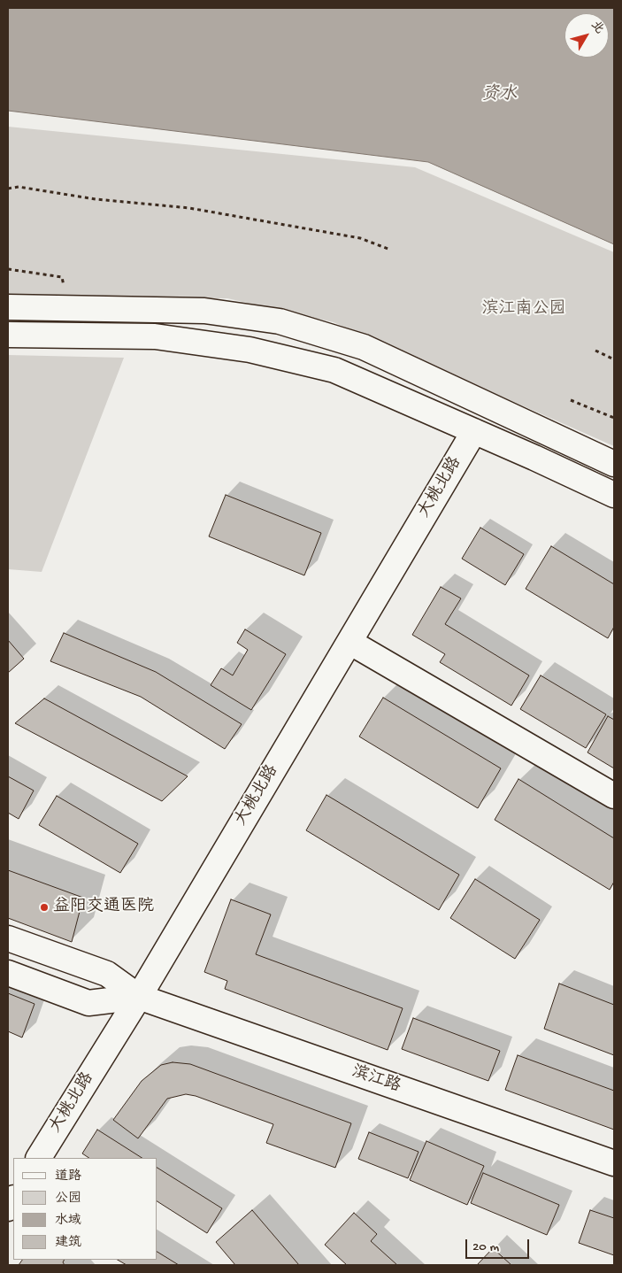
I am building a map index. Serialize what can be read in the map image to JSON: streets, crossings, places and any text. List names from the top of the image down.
{
  "streets": {
    "street": ["大桃北路", "滨江路"]
  },
  "crossings": [
    ["大桃北路", "滨江路"]
  ],
  "water": ["资水"],
  "parks": ["滨江南公园"],
  "places": ["益阳交通医院"],
  "legend": [
    "道路",
    "公园",
    "水域",
    "建筑"
  ],
  "scale_bar": "20 m",
  "north": "top right"
}
